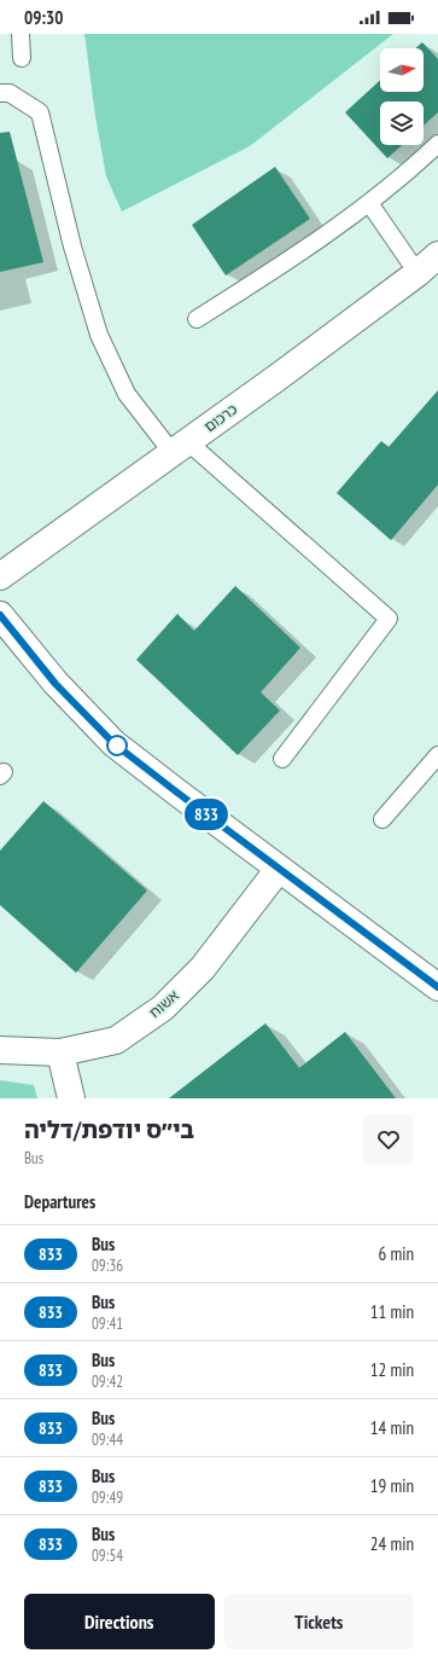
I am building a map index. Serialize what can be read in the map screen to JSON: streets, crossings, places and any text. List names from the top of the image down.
{
  "streets": {
    "street": ["כרכום", "אשוח"]
  },
  "lines": ["bus line 833"],
  "north": "right",
  "page": {
    "status": "09:30",
    "on_map": "833",
    "heading": [
      ["בי״ס יודפת/דליה", "Bus"],
      "Departures"
    ],
    "list": [
      {
        "mark": "833",
        "name": "Bus",
        "note": "09:36",
        "value": "6 min"
      },
      {
        "mark": "833",
        "name": "Bus",
        "note": "09:41",
        "value": "11 min"
      },
      {
        "mark": "833",
        "name": "Bus",
        "note": "09:42",
        "value": "12 min"
      },
      {
        "mark": "833",
        "name": "Bus",
        "note": "09:44",
        "value": "14 min"
      },
      {
        "mark": "833",
        "name": "Bus",
        "note": "09:49",
        "value": "19 min"
      },
      {
        "mark": "833",
        "name": "Bus",
        "note": "09:54",
        "value": "24 min"
      }
    ],
    "buttons": ["Directions", "Tickets"]
  }
}
